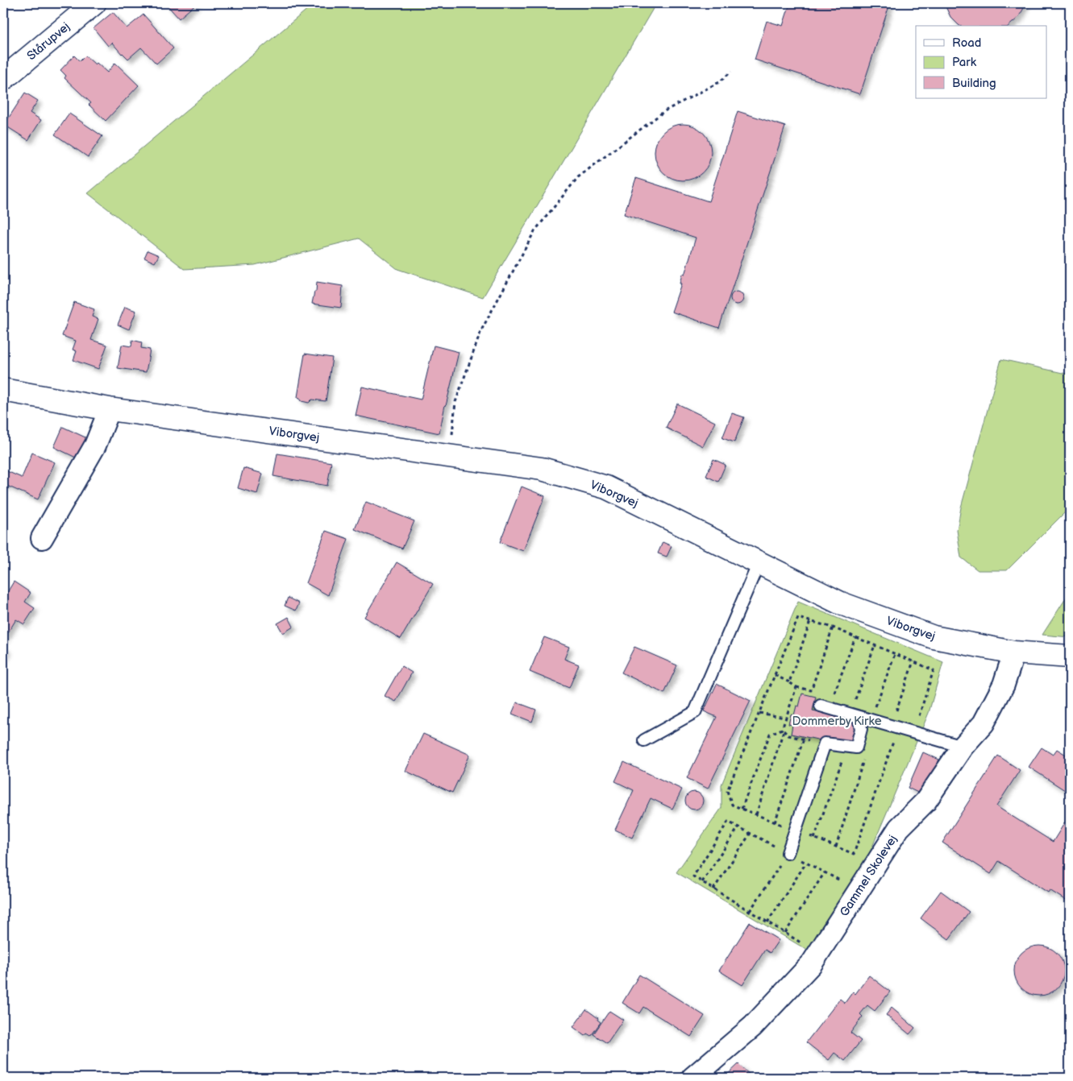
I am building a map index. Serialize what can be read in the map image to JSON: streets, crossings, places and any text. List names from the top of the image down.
{
  "streets": {
    "street": ["Stårupvej", "Viborgvej", "Gammel Skolevej"]
  },
  "crossings": [
    ["Viborgvej", "Gammel Skolevej"]
  ],
  "parks": ["Dommerby Kirke"],
  "legend": ["Road", "Park", "Building"]
}
